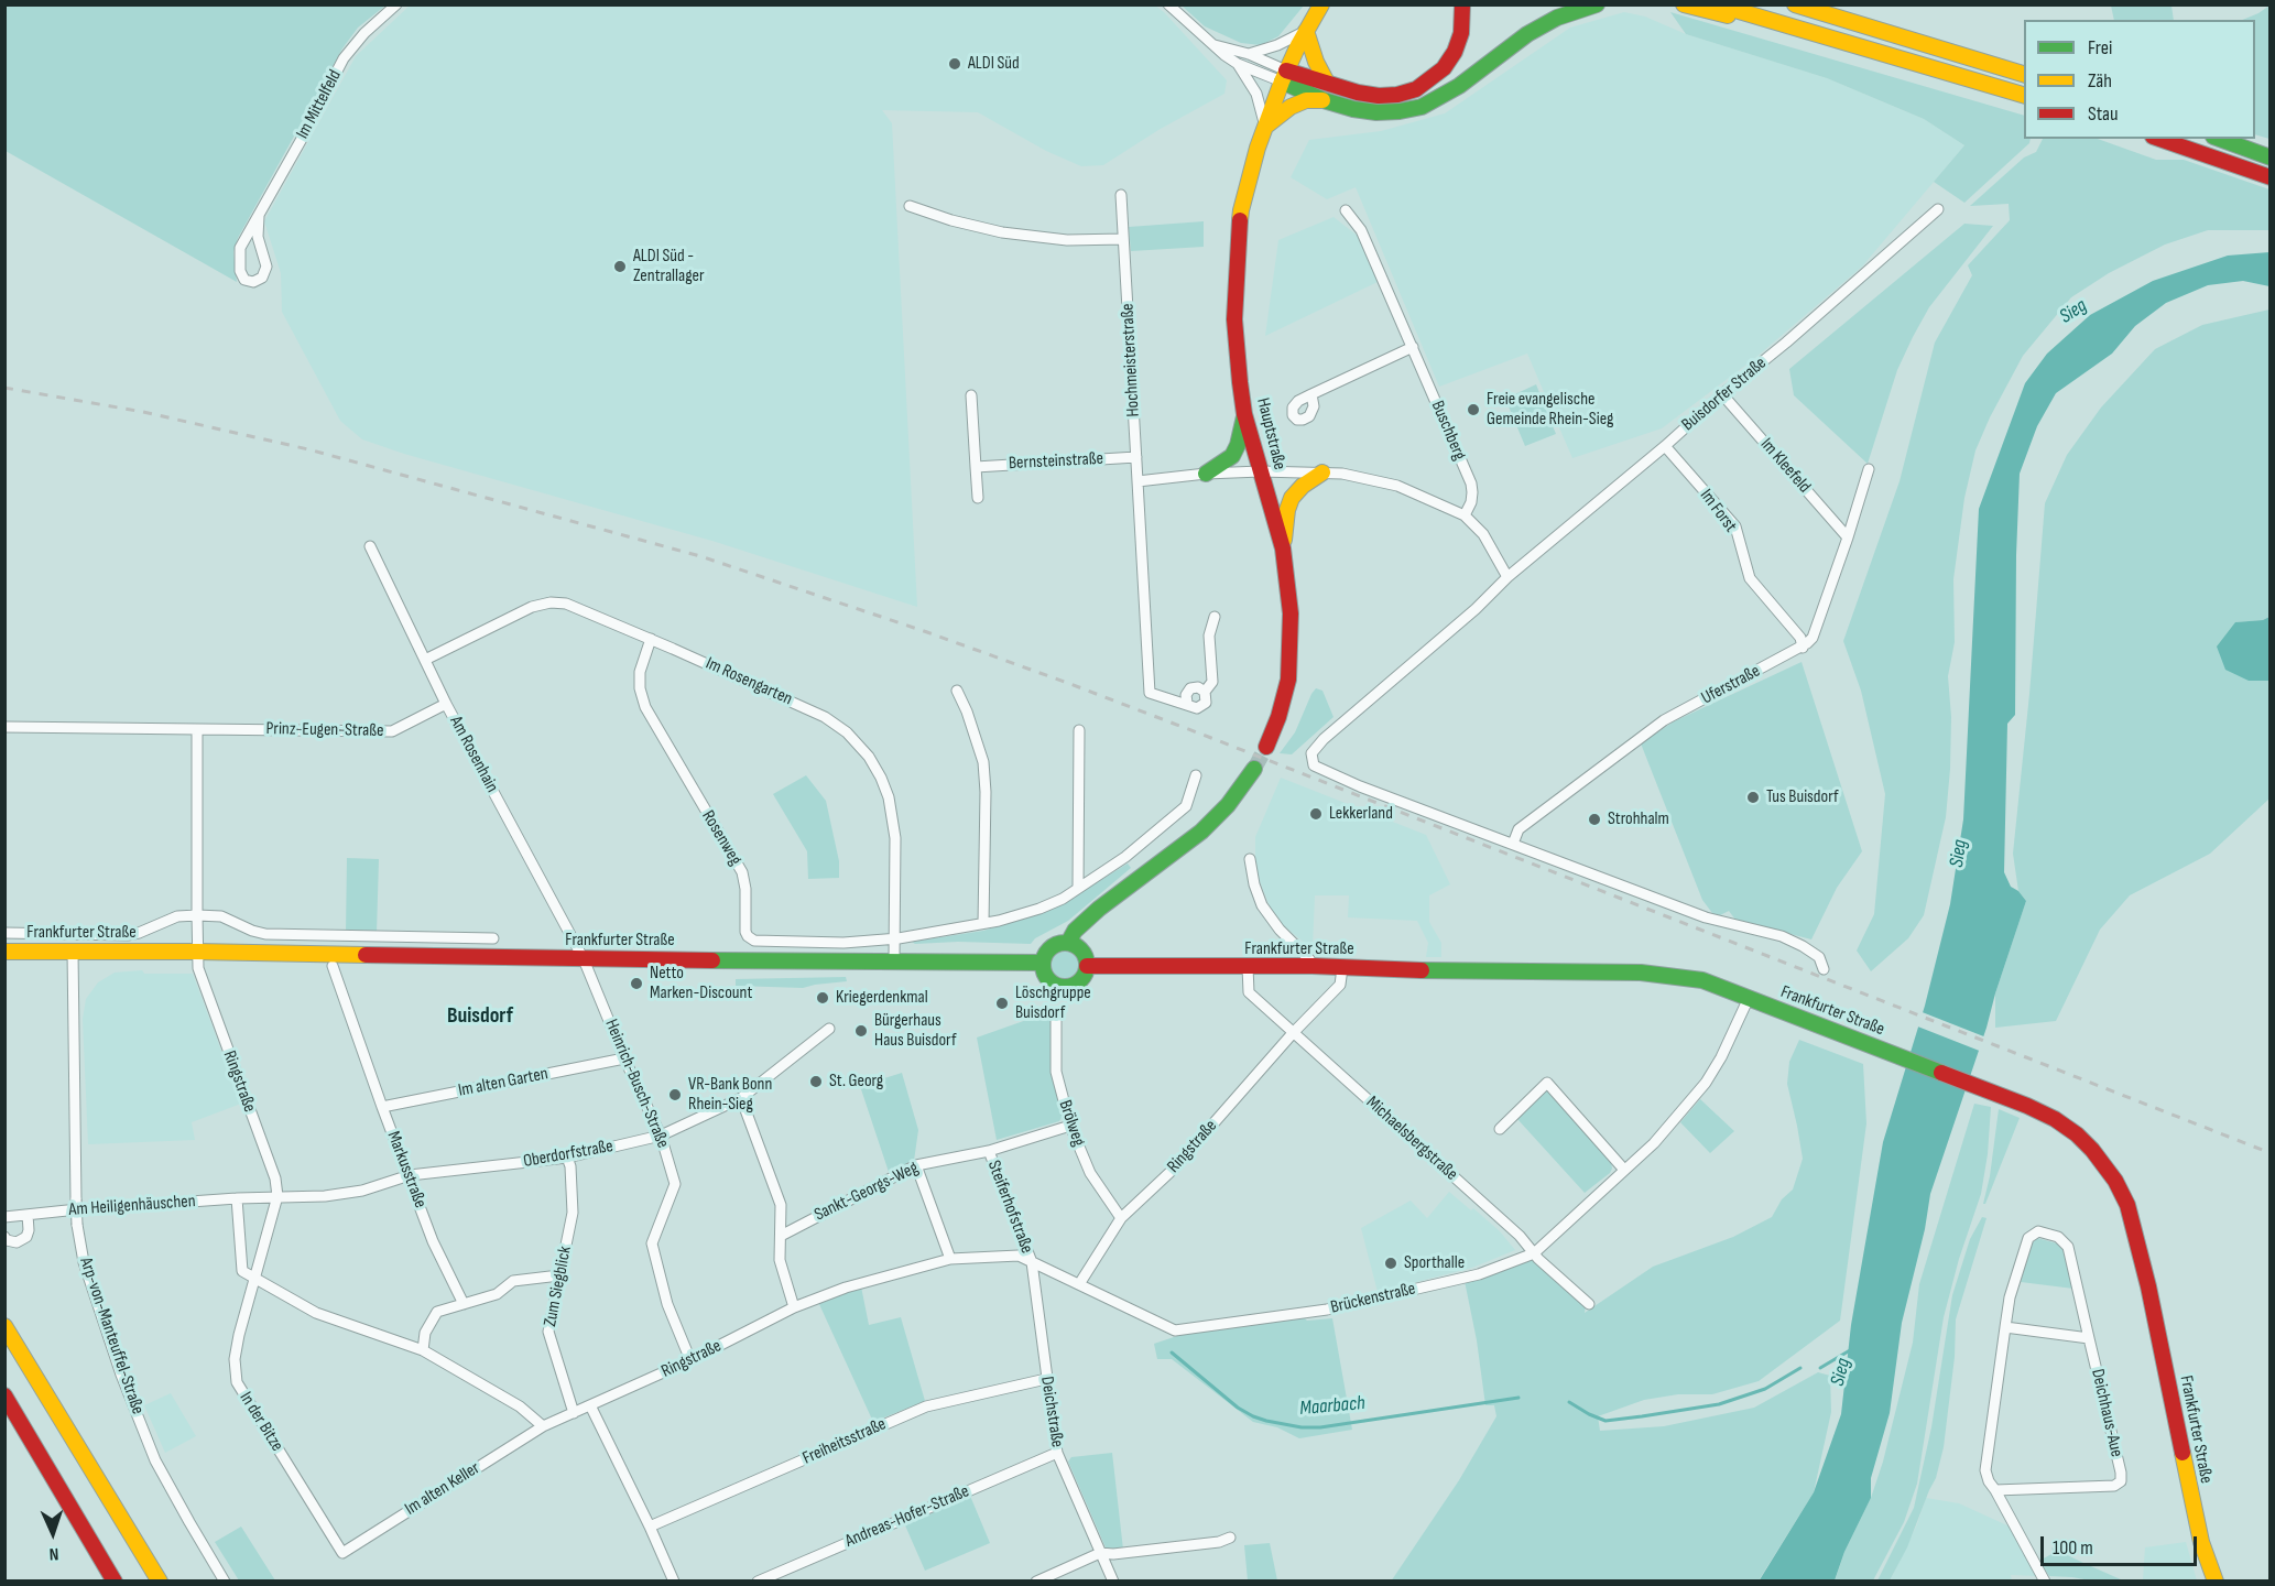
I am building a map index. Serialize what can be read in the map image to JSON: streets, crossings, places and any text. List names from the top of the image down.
{
  "streets": {
    "main road": ["Hauptstraße", "Frankfurter Straße"],
    "street": [
      "Im Mittelfeld",
      "Hochmeisterstraße",
      "Buisdorfer Straße",
      "Buschberg",
      "Bernsteinstraße",
      "Im Kleefeld",
      "Im Forst",
      "Im Rosengarten",
      "Uferstraße",
      "Prinz-Eugen-Straße",
      "Am Rosenhain",
      "Rosenweg",
      "Ringstraße",
      "Im alten Garten",
      "Heinrich-Busch-Straße",
      "Brölweg",
      "Michaelsbergstraße",
      "Oberdorfstraße",
      "Markusstraße",
      "Sankt-Georgs-Weg",
      "Am Heiligenhäuschen",
      "Steiferhofstraße",
      "Zum Siegblick",
      "Brückenstraße",
      "Arp-von-Manteuffel-Straße",
      "Deichstraße",
      "Deichhaus-Aue",
      "In der Bitze",
      "Freiheitsstraße",
      "Im alten Keller",
      "Andreas-Hofer-Straße"
    ]
  },
  "crossings": [
    ["Hochmeisterstraße", "Bernsteinstraße"],
    ["Buisdorfer Straße", "Im Kleefeld"],
    ["Buisdorfer Straße", "Im Forst"],
    ["Buisdorfer Straße", "Uferstraße"],
    ["Im Forst", "Uferstraße"],
    ["Im Rosengarten", "Am Rosenhain"],
    ["Im Rosengarten", "Rosenweg"],
    ["Im Rosengarten", "Frankfurter Straße"],
    ["Prinz-Eugen-Straße", "Am Rosenhain"],
    ["Am Rosenhain", "Frankfurter Straße"],
    ["Am Rosenhain", "Heinrich-Busch-Straße"],
    ["Frankfurter Straße", "Ringstraße"],
    ["Frankfurter Straße", "Heinrich-Busch-Straße"],
    ["Frankfurter Straße", "Michaelsbergstraße"],
    ["Frankfurter Straße", "Brückenstraße"],
    ["Frankfurter Straße", "Arp-von-Manteuffel-Straße"],
    ["Ringstraße", "Heinrich-Busch-Straße"],
    ["Ringstraße", "Brölweg"],
    ["Ringstraße", "Michaelsbergstraße"],
    ["Ringstraße", "Oberdorfstraße"],
    ["Ringstraße", "Am Heiligenhäuschen"],
    ["Ringstraße", "Steiferhofstraße"],
    ["Ringstraße", "Zum Siegblick"],
    ["Ringstraße", "Brückenstraße"],
    ["Ringstraße", "Deichstraße"],
    ["Ringstraße", "In der Bitze"],
    ["Ringstraße", "Im alten Keller"],
    ["Im alten Garten", "Heinrich-Busch-Straße"],
    ["Im alten Garten", "Markusstraße"],
    ["Heinrich-Busch-Straße", "Oberdorfstraße"],
    ["Brölweg", "Sankt-Georgs-Weg"],
    ["Michaelsbergstraße", "Brückenstraße"],
    ["Oberdorfstraße", "Markusstraße"],
    ["Oberdorfstraße", "Am Heiligenhäuschen"],
    ["Oberdorfstraße", "Zum Siegblick"],
    ["Sankt-Georgs-Weg", "Steiferhofstraße"],
    ["Steiferhofstraße", "Deichstraße"],
    ["Deichstraße", "Freiheitsstraße"],
    ["Deichstraße", "Andreas-Hofer-Straße"],
    ["In der Bitze", "Im alten Keller"]
  ],
  "districts": ["Buisdorf"],
  "water": ["Sieg", "Maarbach"],
  "places": [
    "ALDI Süd",
    "ALDI Süd - Zentrallager",
    "Freie evangelische Gemeinde Rhein-Sieg",
    "Tus Buisdorf",
    "Lekkerland",
    "Strohhalm",
    "Netto Marken-Discount",
    "Kriegerdenkmal",
    "Löschgruppe Buisdorf",
    "Bürgerhaus Haus Buisdorf",
    "St. Georg",
    "VR-Bank Bonn Rhein-Sieg",
    "Sporthalle"
  ],
  "legend": ["Frei", "Zäh", "Stau"],
  "scale_bar": "100 m",
  "north": "bottom"
}
